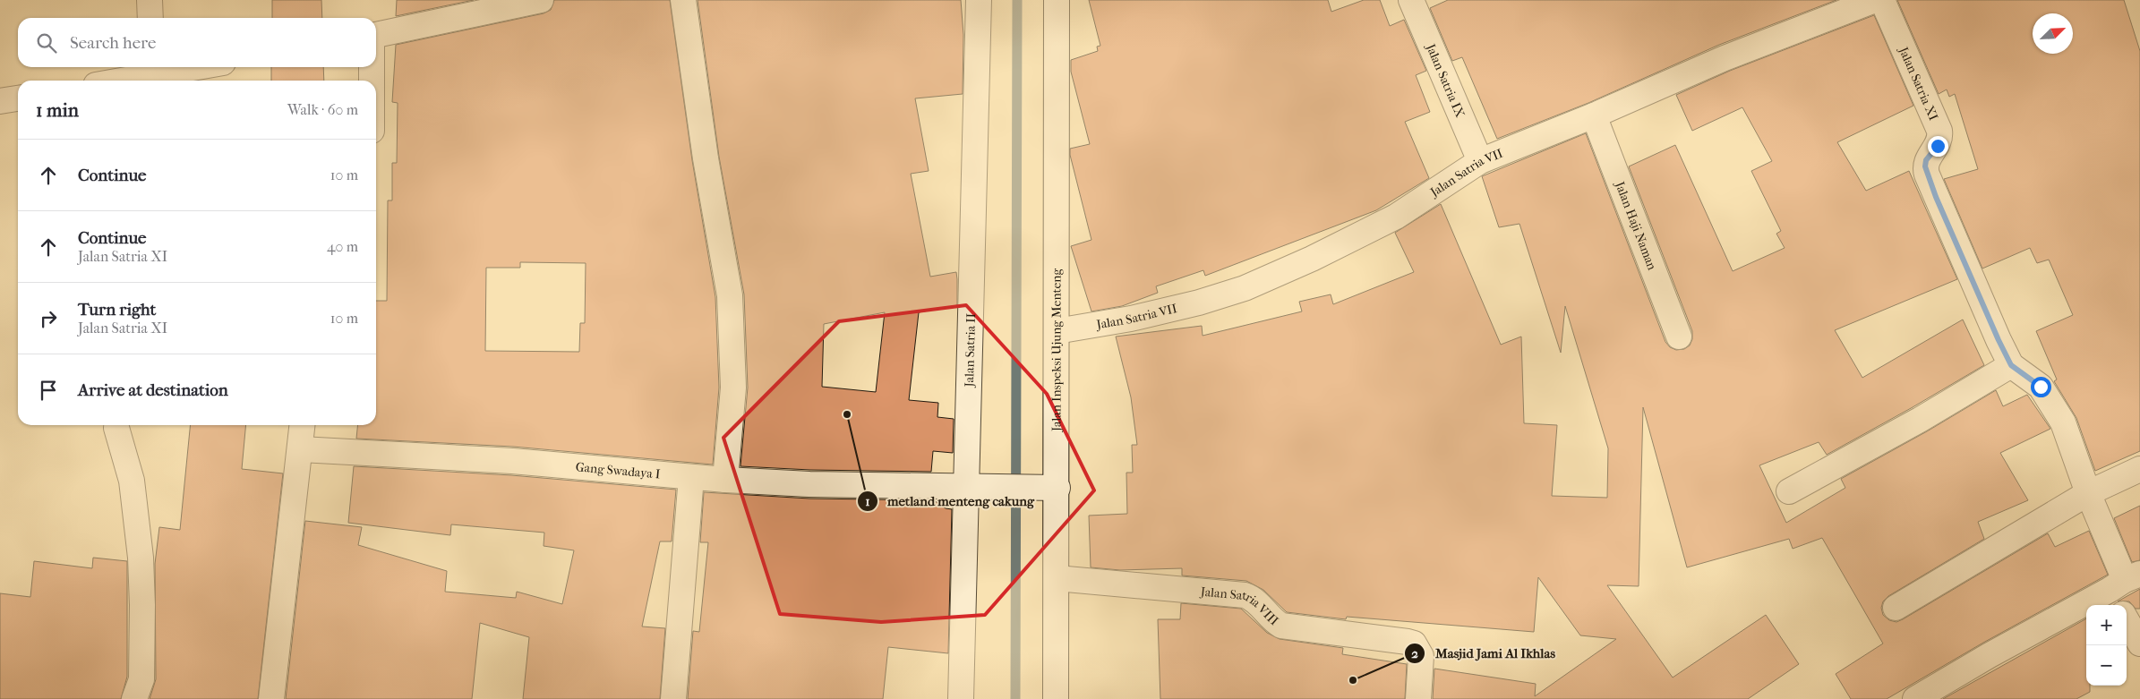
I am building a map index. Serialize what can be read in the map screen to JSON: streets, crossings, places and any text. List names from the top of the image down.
{
  "streets": {
    "street": [
      "Jalan Satria IX",
      "Jalan Satria XI",
      "Jalan Satria VII",
      "Jalan Haji Naman",
      "Jalan Satria II",
      "Jalan Inspeksi Ujung Menteng",
      "Gang Swadaya I",
      "Jalan Satria VIII"
    ]
  },
  "crossings": [
    ["Jalan Satria IX", "Jalan Satria VII"],
    ["Jalan Satria VII", "Jalan Haji Naman"],
    ["Jalan Satria VII", "Jalan Inspeksi Ujung Menteng"],
    ["Jalan Satria II", "Gang Swadaya I"],
    ["Jalan Inspeksi Ujung Menteng", "Gang Swadaya I"],
    ["Jalan Inspeksi Ujung Menteng", "Jalan Satria VIII"]
  ],
  "places": ["metland menteng cakung", "Masjid Jami Al Ikhlas"],
  "north": "top right",
  "page": {
    "search": "Search here",
    "heading": ["1 min", "Walk · 60 m"],
    "list": [
      ["Continue", "10 m"],
      ["Continue", "Jalan Satria XI", "40 m"],
      ["Turn right", "Jalan Satria XI", "10 m"],
      "Arrive at destination"
    ],
    "map_buttons": ["+", "−"]
  }
}
